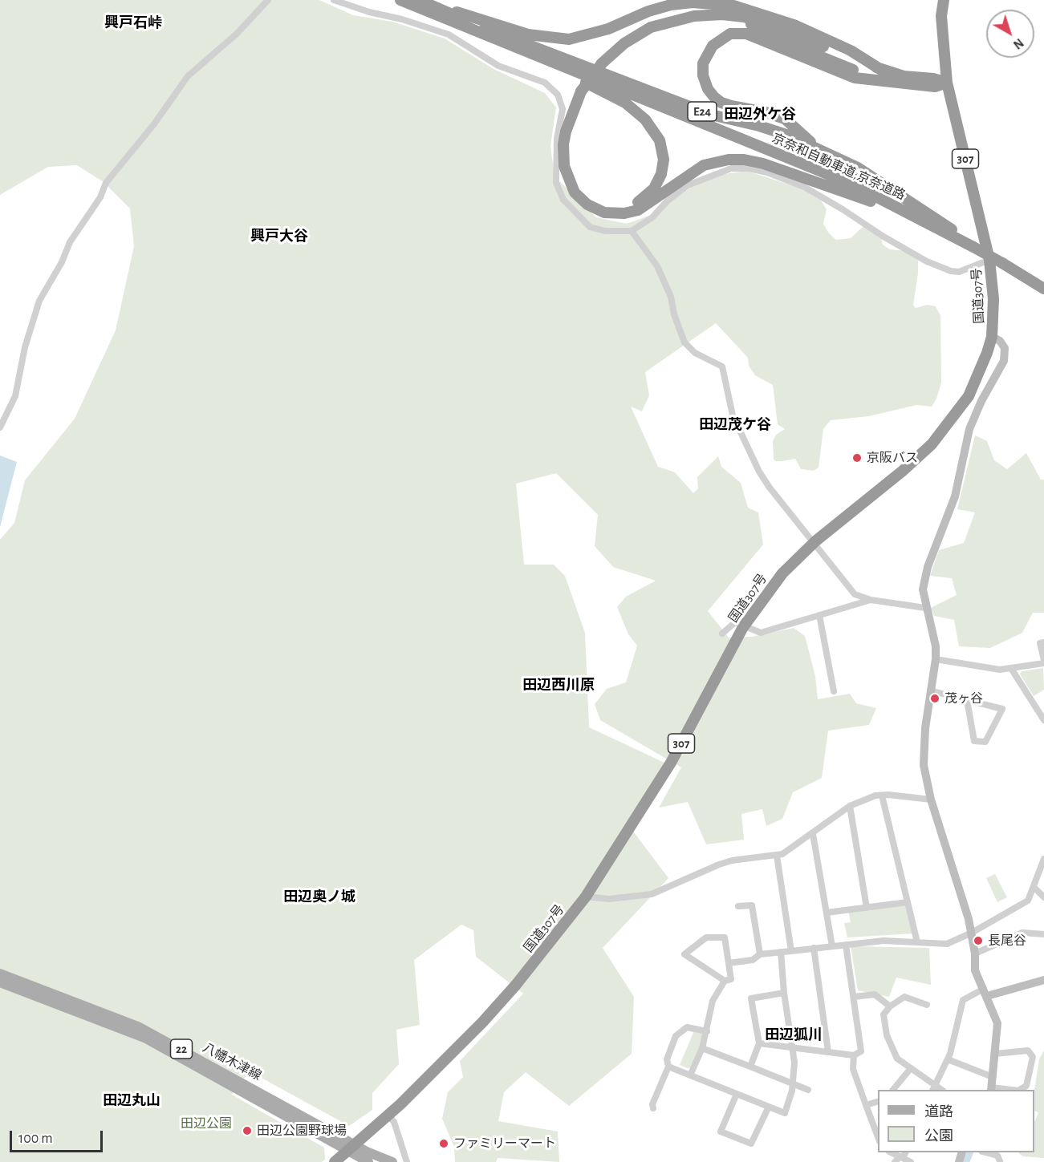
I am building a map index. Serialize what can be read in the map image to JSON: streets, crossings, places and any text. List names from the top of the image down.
{
  "streets": {
    "highway": [
      "E24",
      "307",
      "京奈和自動車道;京奈道路",
      "国道307号"
    ],
    "main road": ["22", "八幡木津線"]
  },
  "crossings": [
    ["国道307号", "八幡木津線"]
  ],
  "districts": [
    "興戸石峠",
    "田辺外ケ谷",
    "興戸大谷",
    "田辺茂ケ谷",
    "田辺西川原",
    "田辺奥ノ城",
    "田辺狐川",
    "田辺丸山"
  ],
  "parks": ["田辺公園"],
  "places": [
    "京阪バス",
    "茂ヶ谷",
    "長尾谷",
    "田辺公園野球場",
    "ファミリーマート"
  ],
  "legend": ["道路", "公園"],
  "scale_bar": "100 m",
  "north": "bottom right"
}
